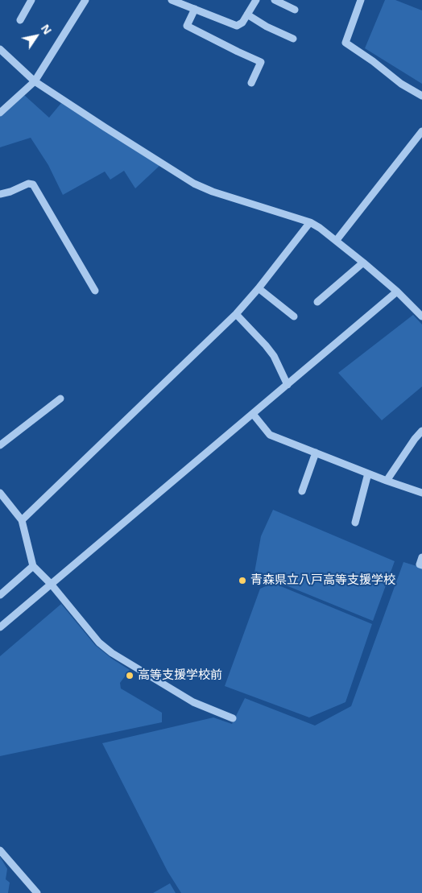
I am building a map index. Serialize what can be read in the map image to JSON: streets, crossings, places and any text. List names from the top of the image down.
{
  "places": ["青森県立八戸高等支援学校", "高等支援学校前"],
  "north": "top right"
}
